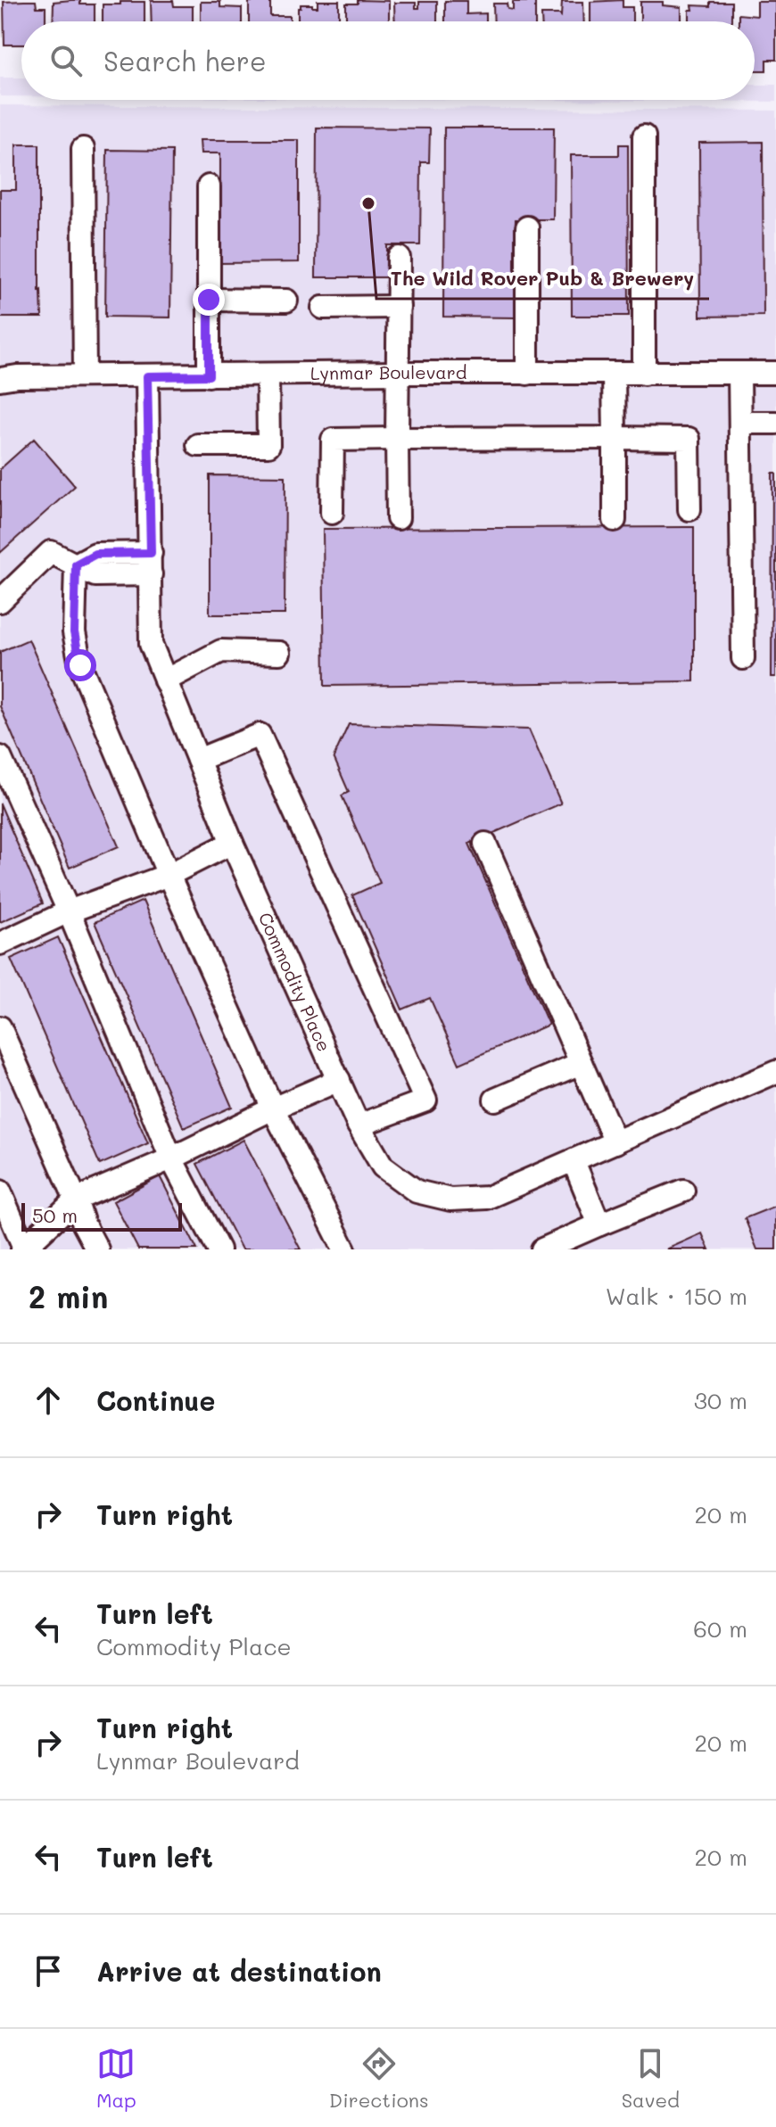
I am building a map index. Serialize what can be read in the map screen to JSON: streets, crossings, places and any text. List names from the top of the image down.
{
  "streets": {
    "lane": ["Lynmar Boulevard", "Commodity Place"]
  },
  "crossings": [
    ["Lynmar Boulevard", "Commodity Place"]
  ],
  "places": ["The Wild Rover Pub & Brewery"],
  "scale_bar": "50 m",
  "page": {
    "search": "Search here",
    "scale": "50 m",
    "heading": ["2 min", "Walk · 150 m"],
    "list": [
      ["Continue", "30 m"],
      ["Turn right", "20 m"],
      ["Turn left", "Commodity Place", "60 m"],
      ["Turn right", "Lynmar Boulevard", "20 m"],
      ["Turn left", "20 m"],
      "Arrive at destination"
    ],
    "nav": ["Map", "Directions", "Saved"]
  }
}
